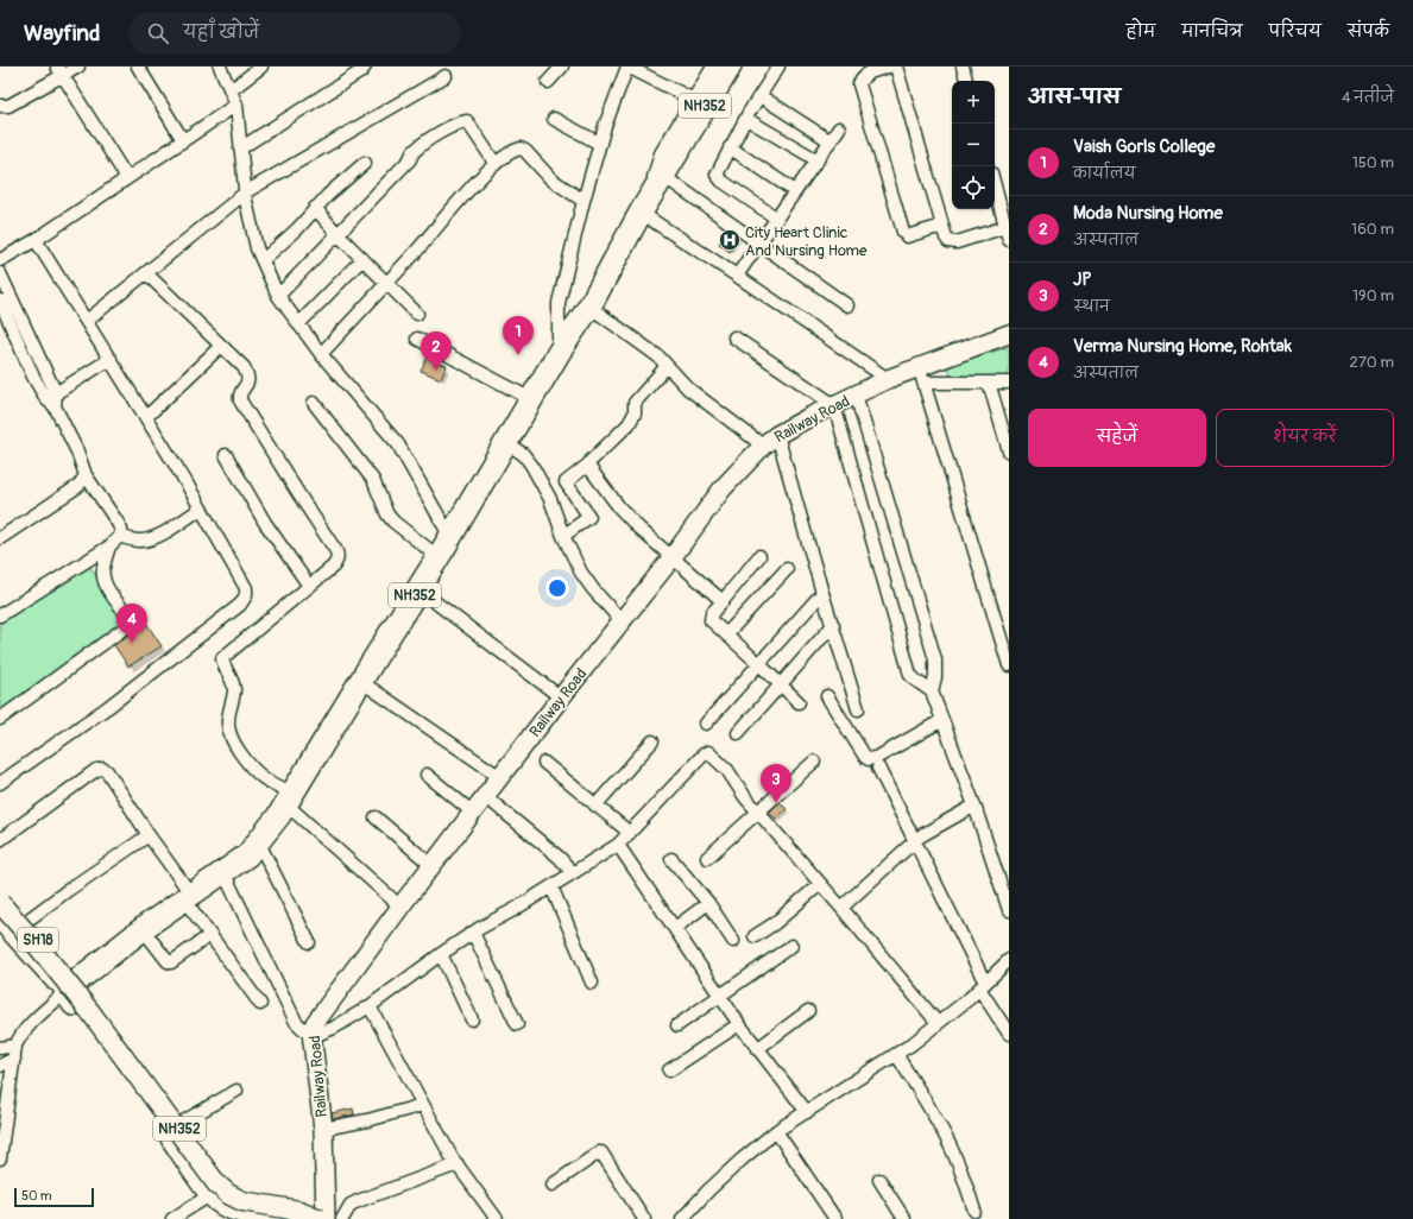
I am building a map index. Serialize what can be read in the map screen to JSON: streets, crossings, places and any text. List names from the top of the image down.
{
  "streets": {
    "highway": ["NH352"],
    "main road": ["SH18"],
    "street": ["Railway Road"]
  },
  "crossings": [
    ["NH352", "Railway Road"],
    ["NH352", "SH18"]
  ],
  "places": {
    "hospital": ["City Heart Clinic And Nursing Home"]
  },
  "scale_bar": "50 m",
  "page": {
    "header": "Wayfind",
    "search": "यहाँ खोजें",
    "nav": [
      "होम",
      "मानचित्र",
      "परिचय",
      "संपर्क"
    ],
    "heading": ["आस-पास", "4 नतीजे"],
    "map_buttons": ["+", "−"],
    "list": [
      {
        "mark": "1",
        "name": "Vaish Gorls College",
        "note": "कार्यालय",
        "value": "150 m"
      },
      {
        "mark": "2",
        "name": "Moda Nursing Home",
        "note": "अस्पताल",
        "value": "160 m"
      },
      {
        "mark": "3",
        "name": "JP",
        "note": "स्थान",
        "value": "190 m"
      },
      {
        "mark": "4",
        "name": "Verma Nursing Home, Rohtak",
        "note": "अस्पताल",
        "value": "270 m"
      }
    ],
    "pins": [
      "1",
      "2",
      "4",
      "3"
    ],
    "buttons": ["सहेजें", "शेयर करें"],
    "scale": "50 m"
  }
}
